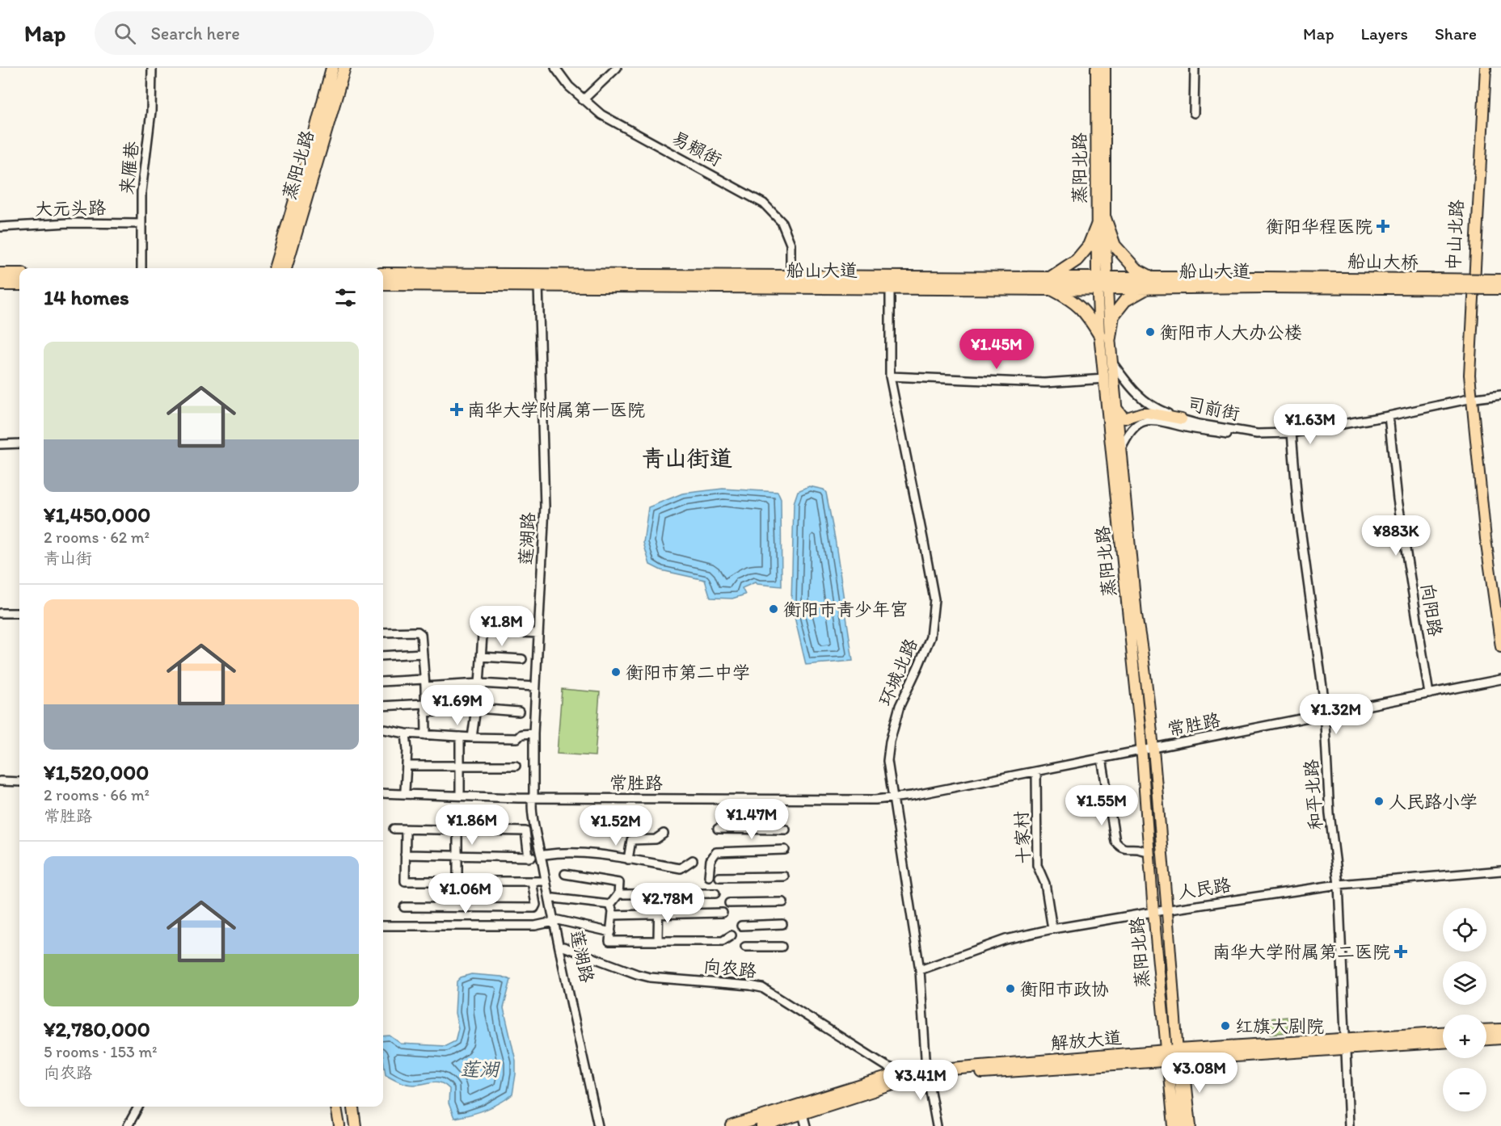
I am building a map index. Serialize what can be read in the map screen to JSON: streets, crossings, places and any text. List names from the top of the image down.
{
  "streets": {
    "highway": [
      "蒸阳北路",
      "船山大桥",
      "船山大道",
      "解放大道"
    ],
    "main road": ["中山北路"],
    "street": [
      "易赖街",
      "来雁巷",
      "大元头路",
      "司前街",
      "莲湖路",
      "向阳路",
      "环城北路",
      "常胜路",
      "和平北路",
      "十家村",
      "人民路",
      "向农路"
    ]
  },
  "crossings": [
    ["易赖街", "船山大道"],
    ["蒸阳北路", "船山大道"],
    ["蒸阳北路", "司前街"],
    ["蒸阳北路", "常胜路"],
    ["蒸阳北路", "人民路"],
    ["蒸阳北路", "解放大道"],
    ["来雁巷", "大元头路"],
    ["中山北路", "司前街"],
    ["船山大桥", "船山大道"],
    ["船山大道", "莲湖路"],
    ["船山大道", "环城北路"],
    ["司前街", "向阳路"],
    ["司前街", "和平北路"],
    ["莲湖路", "常胜路"],
    ["莲湖路", "向农路"],
    ["向阳路", "常胜路"],
    ["环城北路", "常胜路"],
    ["环城北路", "人民路"],
    ["环城北路", "解放大道"],
    ["常胜路", "和平北路"],
    ["常胜路", "十家村"],
    ["和平北路", "人民路"],
    ["和平北路", "解放大道"],
    ["十家村", "人民路"],
    ["向农路", "解放大道"]
  ],
  "districts": ["青山街道"],
  "water": ["莲湖"],
  "places": {
    "health": ["衡阳华程医院", "南华大学附属第一医院", "南华大学附属第二医院"],
    "other": [
      "衡阳市人大办公楼",
      "衡阳市青少年宫",
      "衡阳市第二中学",
      "人民路小学",
      "衡阳市政协",
      "红旗大剧院"
    ]
  },
  "page": {
    "header": "Map",
    "search": "Search here",
    "nav": ["Map", "Layers", "Share"],
    "heading": "14 homes",
    "list": [
      {
        "name": "¥1,450,000",
        "note": "2 rooms · 62 m² · 青山街"
      },
      {
        "name": "¥1,520,000",
        "note": "2 rooms · 66 m² · 常胜路"
      },
      {
        "name": "¥2,780,000",
        "note": "5 rooms · 153 m² · 向农路"
      }
    ],
    "price": [
      "¥1.45M",
      "¥1.63M",
      "¥883K",
      "¥1.8M",
      "¥1.69M",
      "¥1.32M",
      "¥1.55M",
      "¥1.47M",
      "¥1.86M",
      "¥1.52M",
      "¥1.06M",
      "¥2.78M",
      "¥3.08M",
      "¥3.41M"
    ],
    "map_buttons": ["+", "−"]
  }
}
